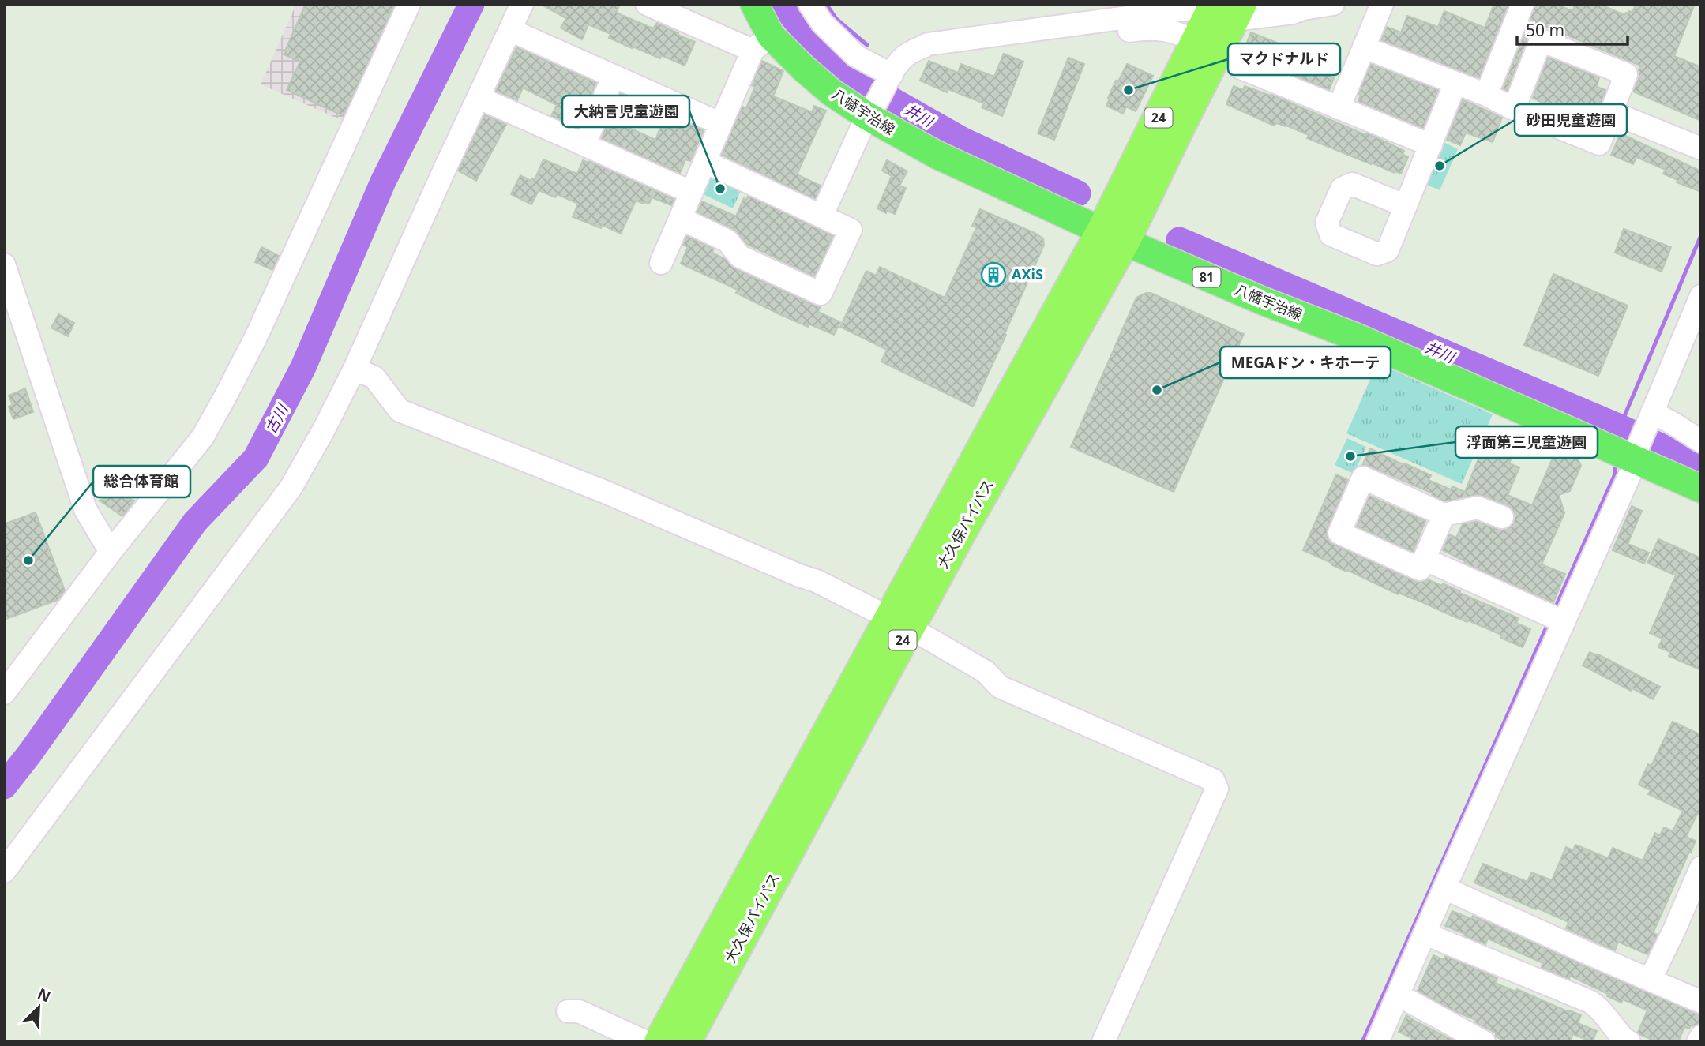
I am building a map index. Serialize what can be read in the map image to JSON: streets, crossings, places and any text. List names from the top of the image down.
{
  "streets": {
    "highway": ["24", "大久保バイパス"],
    "main road": ["八幡宇治線", "81"]
  },
  "crossings": [
    ["八幡宇治線", "大久保バイパス"]
  ],
  "water": ["井川", "古川"],
  "places": {
    "other": [
      "マクドナルド",
      "砂田児童遊園",
      "大納言児童遊園",
      "MEGAドン・キホーテ",
      "浮面第三児童遊園",
      "総合体育館"
    ],
    "building": ["AXiS"]
  },
  "scale_bar": "50 m",
  "north": "top right"
}
